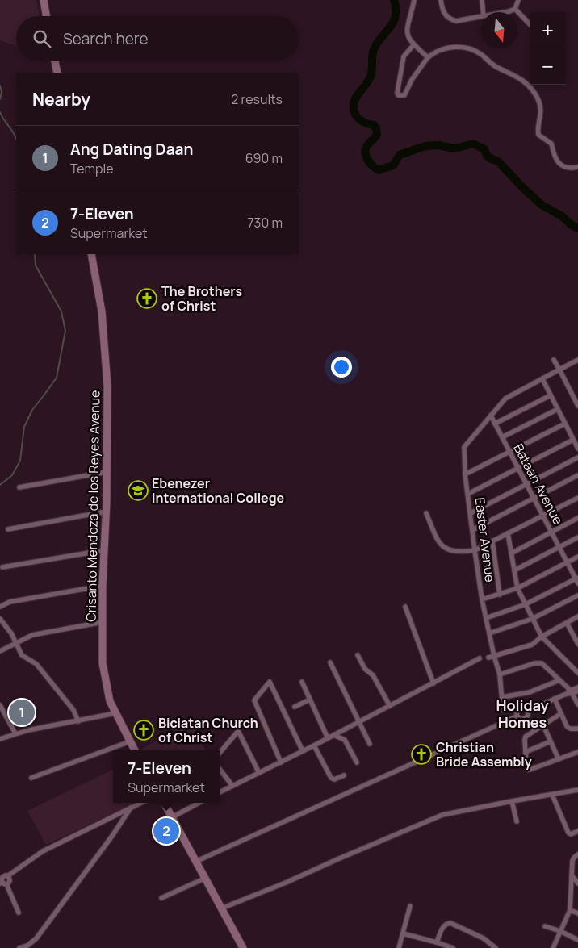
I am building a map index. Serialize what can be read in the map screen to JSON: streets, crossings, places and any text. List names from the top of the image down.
{
  "streets": {
    "main road": ["Crisanto Mendoza de los Reyes Avenue"],
    "street": ["Bataan Avenue", "Easter Avenue"]
  },
  "crossings": [
    ["Bataan Avenue", "Easter Avenue"]
  ],
  "districts": ["Holiday Homes"],
  "places": {
    "church": ["The Brothers of Christ", "Biclatan Church of Christ", "Christian Bride Assembly"],
    "school or university": ["Ebenezer International College"]
  },
  "north": "bottom",
  "page": {
    "map_buttons": ["+", "−"],
    "search": "Search here",
    "heading": ["Nearby", "2 results"],
    "list": [
      {
        "mark": "1",
        "name": "Ang Dating Daan",
        "note": "Temple",
        "value": "690 m"
      },
      {
        "mark": "2",
        "name": "7-Eleven",
        "note": "Supermarket",
        "value": "730 m"
      }
    ],
    "pins": ["1", "2"],
    "popup": ["7-Eleven", "Supermarket"]
  }
}
